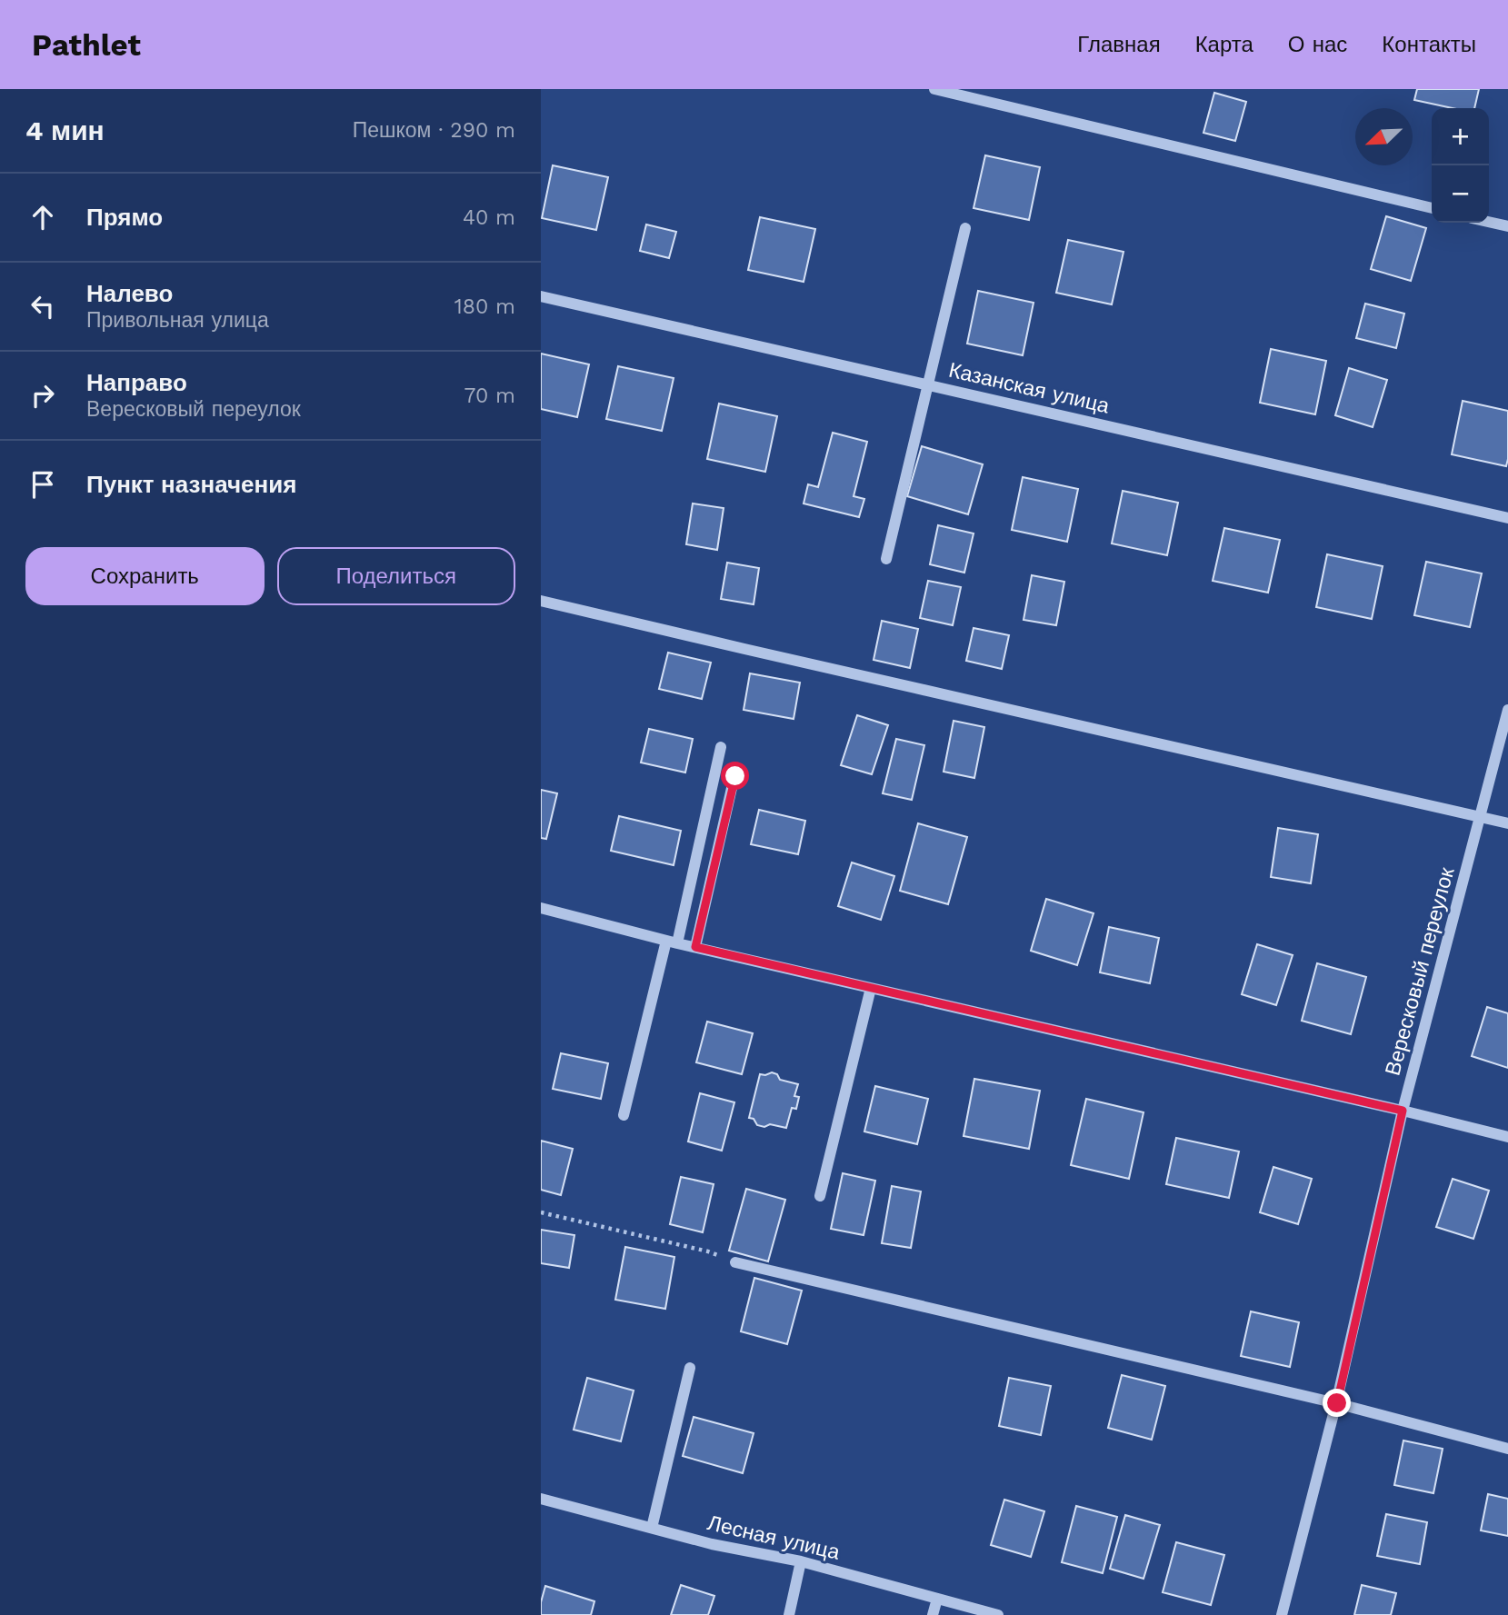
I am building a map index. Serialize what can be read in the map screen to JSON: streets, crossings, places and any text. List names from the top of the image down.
{
  "streets": {
    "street": ["Казанская улица", "Вересковый переулок", "Лесная улица"]
  },
  "north": "bottom left",
  "page": {
    "header": "Pathlet",
    "nav": [
      "Главная",
      "Карта",
      "О нас",
      "Контакты"
    ],
    "heading": ["4 мин", "Пешком · 290 m"],
    "map_buttons": ["+", "−"],
    "list": [
      ["Прямо", "40 m"],
      ["Налево", "Привольная улица", "180 m"],
      ["Направо", "Вересковый переулок", "70 m"],
      "Пункт назначения"
    ],
    "buttons": ["Сохранить", "Поделиться"]
  }
}
